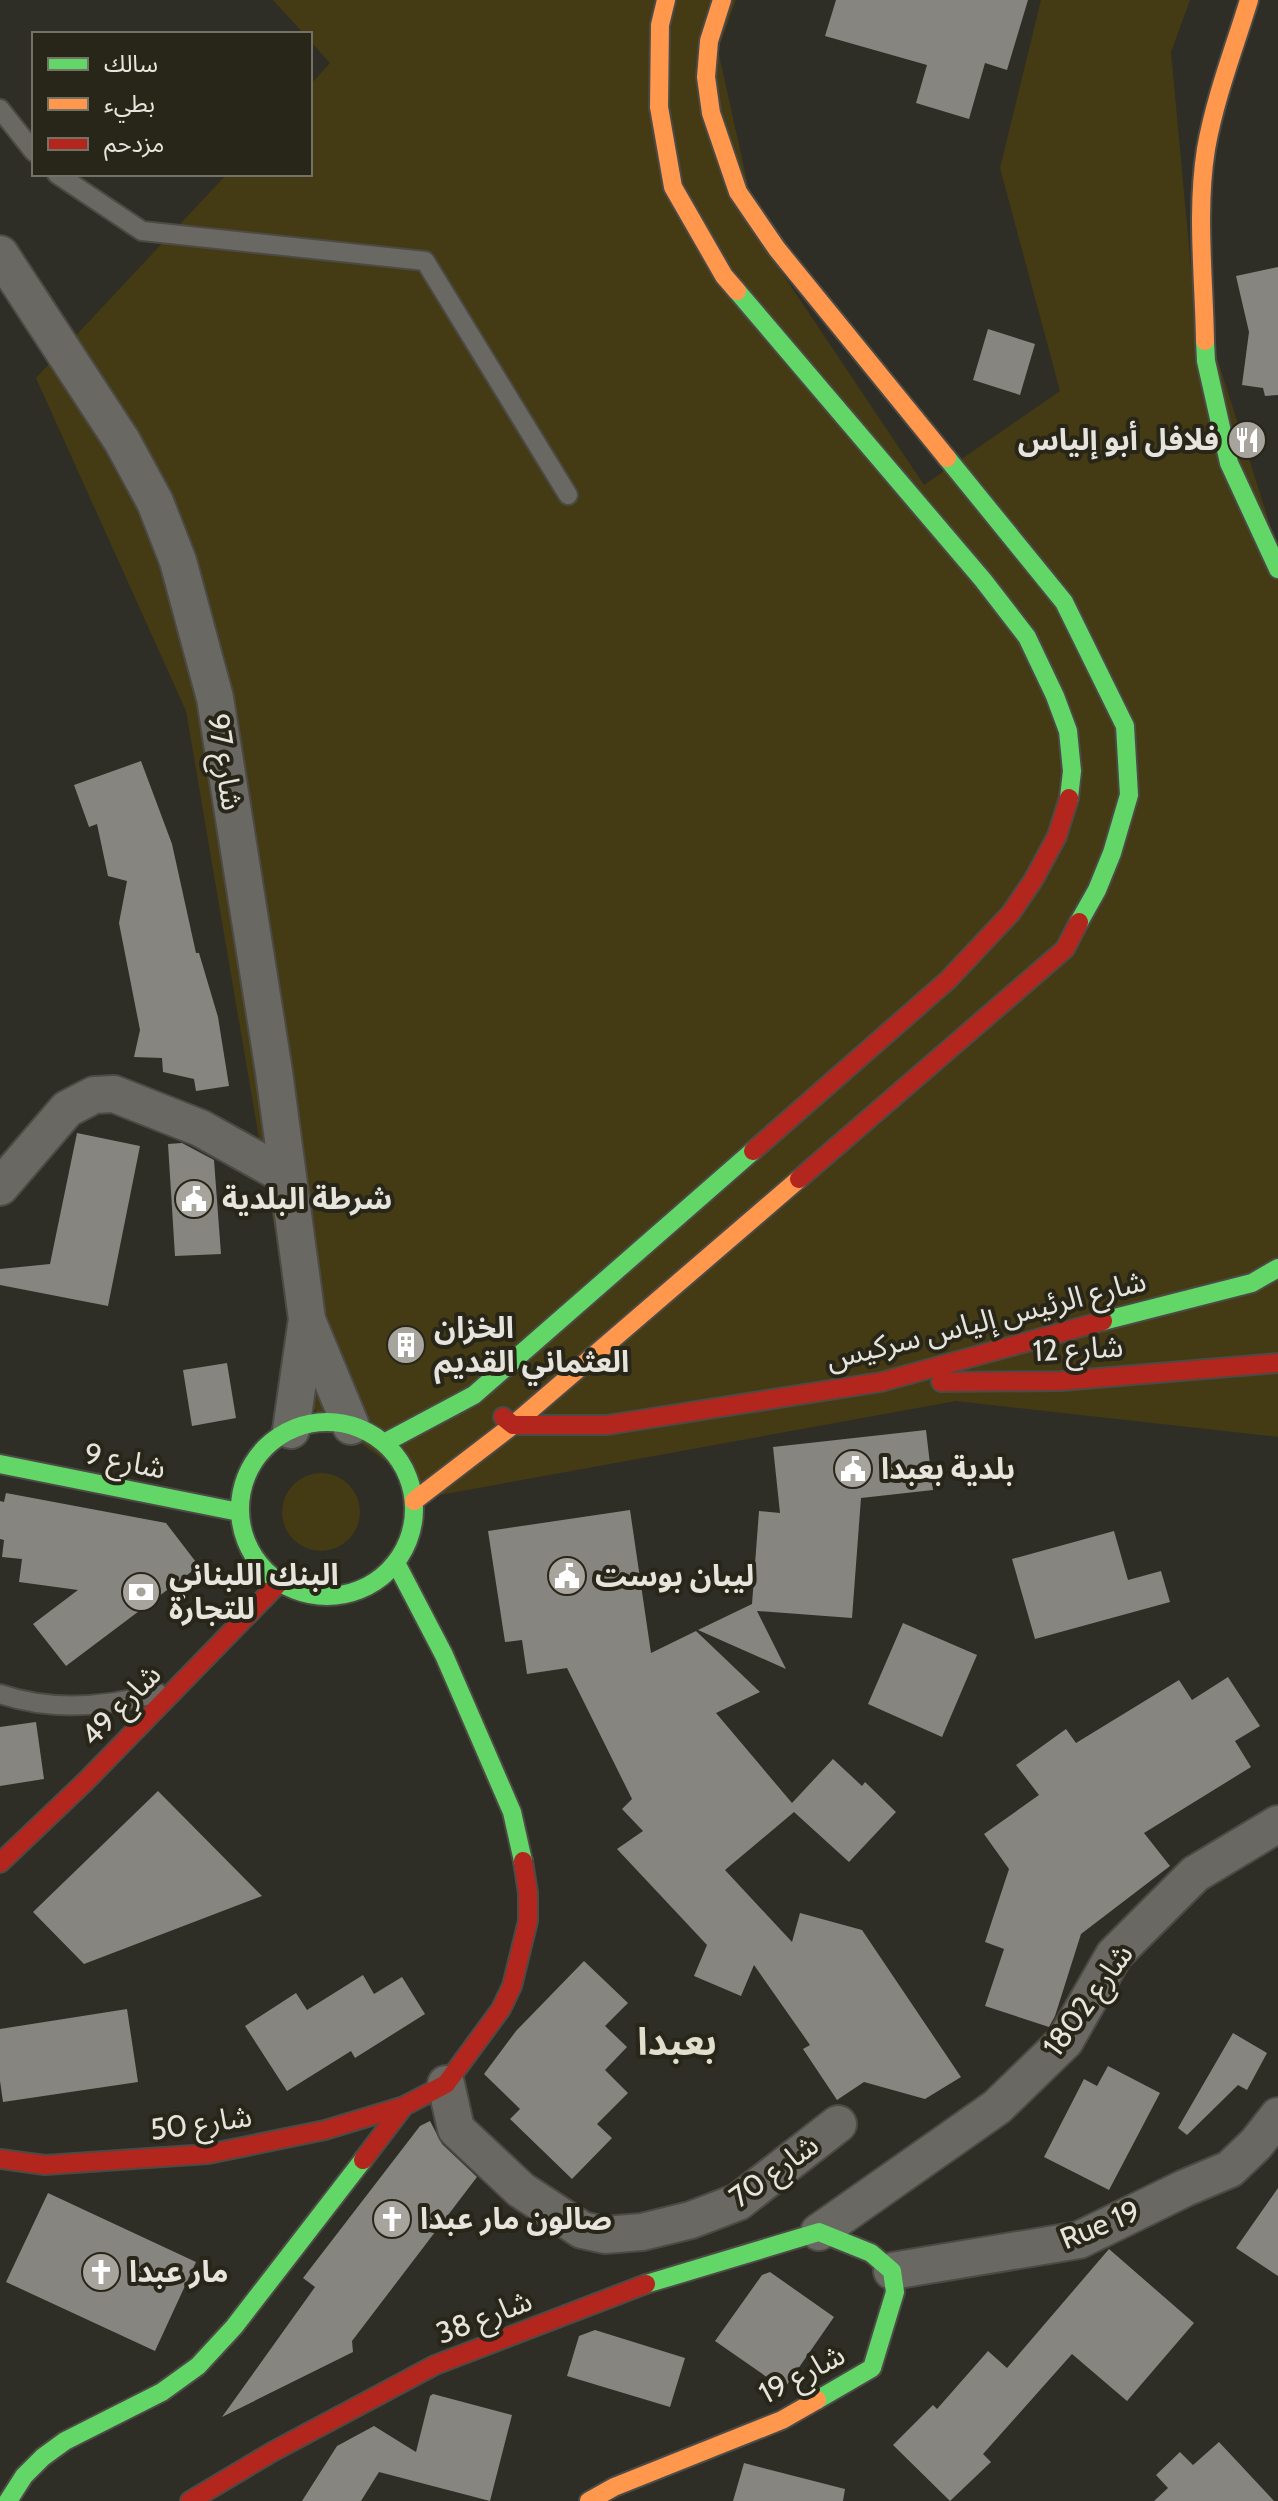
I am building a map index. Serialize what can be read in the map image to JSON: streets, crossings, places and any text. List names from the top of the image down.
{
  "streets": {
    "main road": [
      "شارع الرئيس إلياس سركيس",
      "شارع 12",
      "شارع 9",
      "شارع 49",
      "شارع 50",
      "شارع 38",
      "شارع 19"
    ],
    "street": [
      "شارع 97",
      "شارع 1802",
      "شارع 70",
      "Rue 19"
    ]
  },
  "crossings": [
    ["شارع 97", "شارع 9"],
    ["شارع 97", "شارع 49"],
    ["شارع الرئيس إلياس سركيس", "شارع 12"],
    ["شارع 9", "شارع 49"],
    ["شارع 1802", "شارع 38"],
    ["Rue 19", "شارع 19"]
  ],
  "districts": ["بعبدا"],
  "places": {
    "restaurant": ["فلافل أبو إلياس"],
    "public building": ["شرطة البلدية", "بلدية بعبدا", "ليبان بوست"],
    "building": ["الخزان العثماني القديم"],
    "bank": ["البنك اللبناني للتجارة"],
    "church": ["صالون مار عبدا", "مار عبدا"]
  },
  "legend": ["سالك", "بطيء", "مزدحم"]
}
